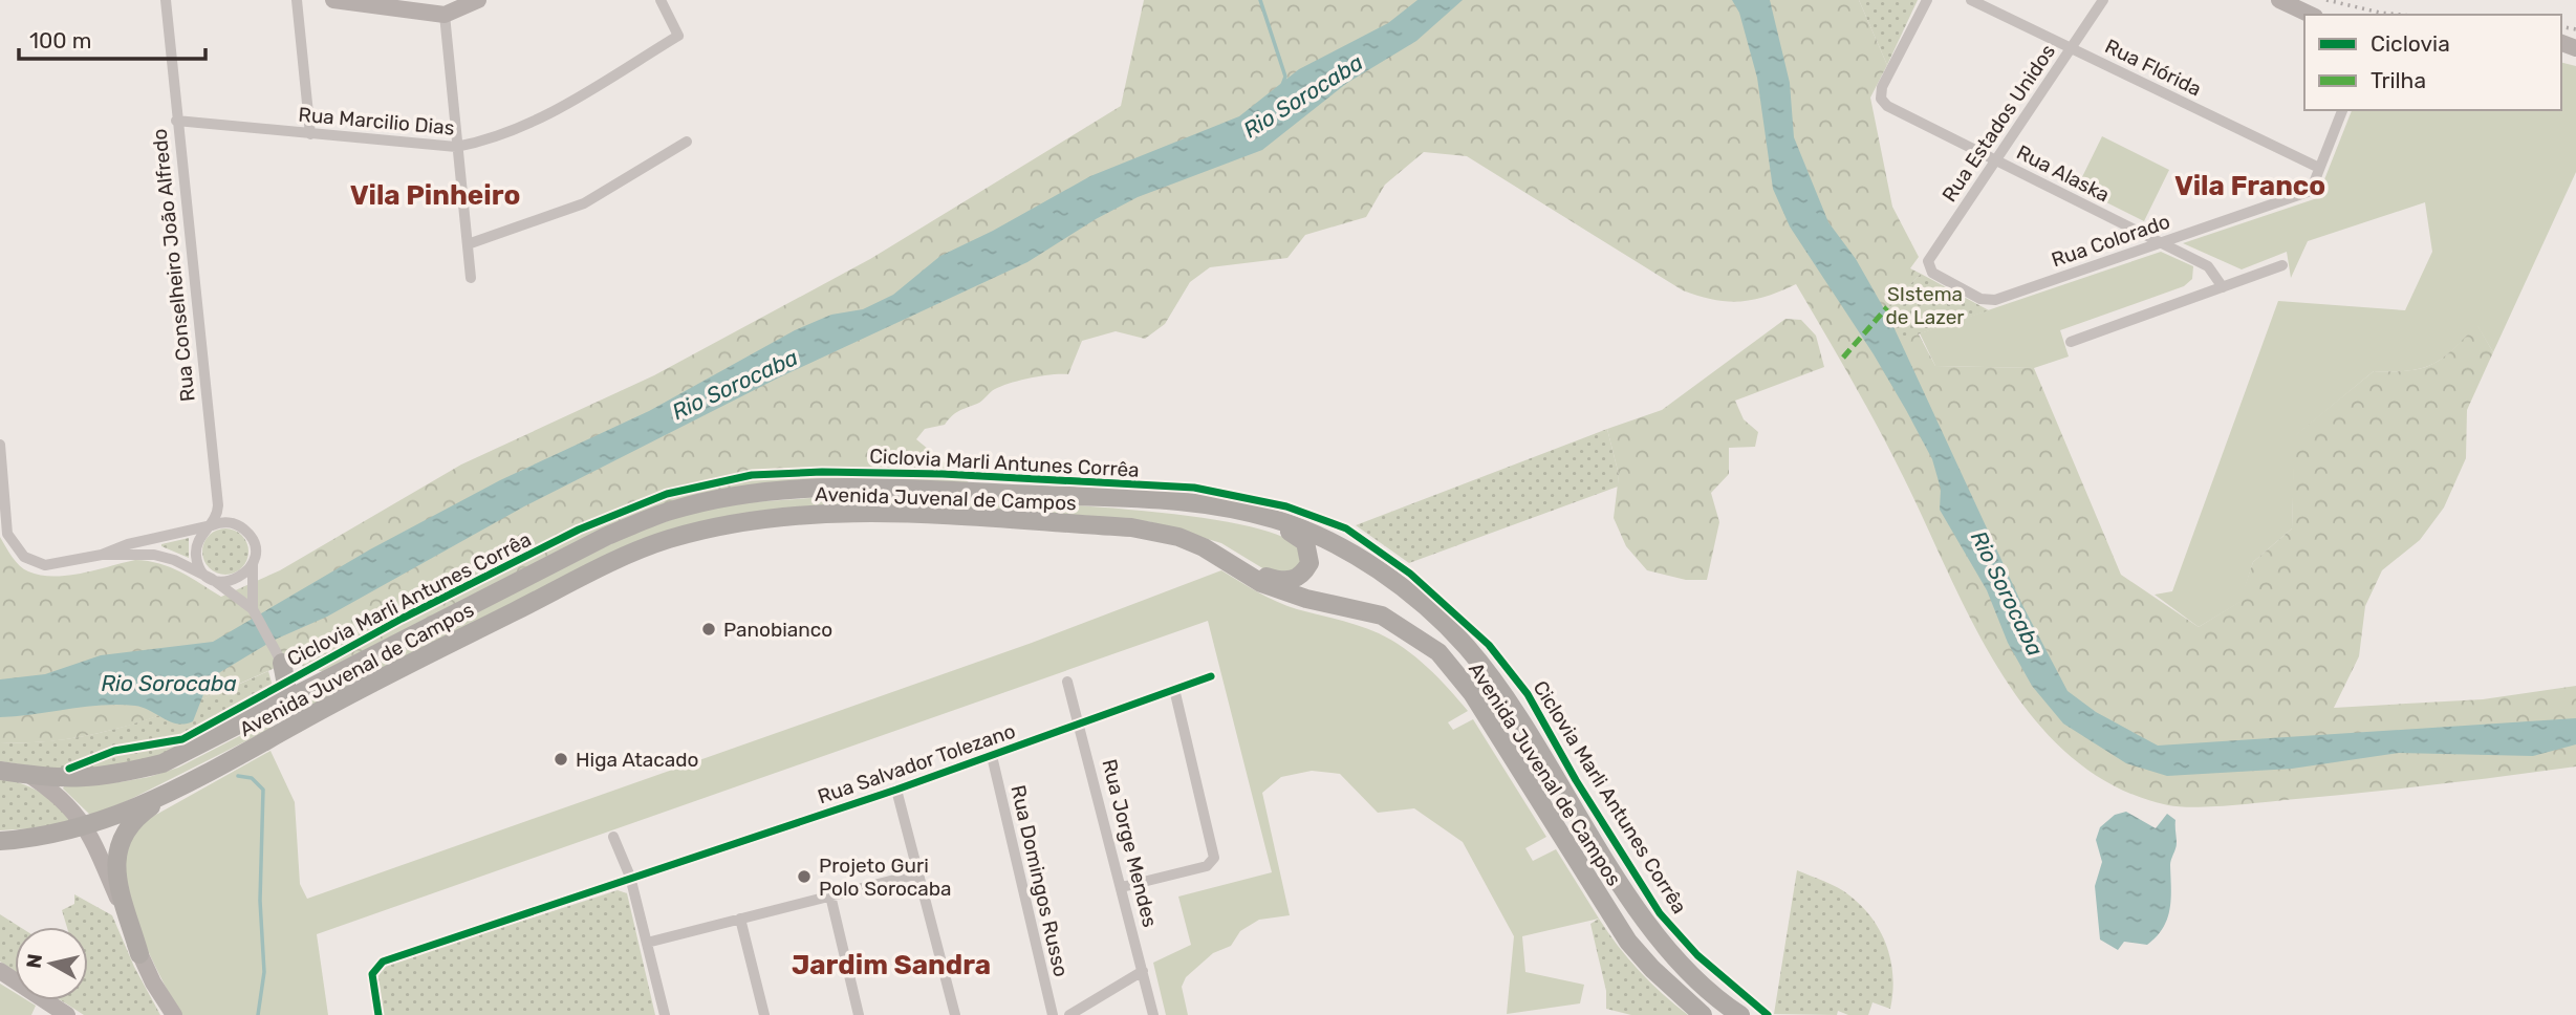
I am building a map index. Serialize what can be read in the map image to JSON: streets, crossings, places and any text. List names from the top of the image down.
{
  "streets": {
    "highway": ["Avenida Juvenal de Campos"],
    "street": [
      "Rua Flórida",
      "Rua Marcilio Dias",
      "Rua Estados Unidos",
      "Rua Alaska",
      "Rua Colorado",
      "Rua Conselheiro João Alfredo",
      "Rua Salvador Tolezano",
      "Rua Jorge Mendes",
      "Rua Domingos Russo"
    ],
    "cycle path": ["Ciclovia Marli Antunes Corrêa"]
  },
  "crossings": [
    ["Rua Flórida", "Rua Estados Unidos"],
    ["Rua Flórida", "Rua Colorado"],
    ["Rua Marcilio Dias", "Rua Conselheiro João Alfredo"],
    ["Rua Estados Unidos", "Rua Alaska"],
    ["Rua Estados Unidos", "Rua Colorado"],
    ["Rua Alaska", "Rua Colorado"],
    ["Rua Salvador Tolezano", "Rua Jorge Mendes"],
    ["Rua Salvador Tolezano", "Rua Domingos Russo"]
  ],
  "districts": ["Vila Franco", "Vila Pinheiro", "Jardim Sandra"],
  "water": ["Rio Sorocaba"],
  "parks": ["SIstema de Lazer"],
  "places": ["Panobianco", "Higa Atacado", "Projeto Guri Polo Sorocaba"],
  "legend": ["Ciclovia", "Trilha"],
  "scale_bar": "100 m",
  "north": "left"
}
